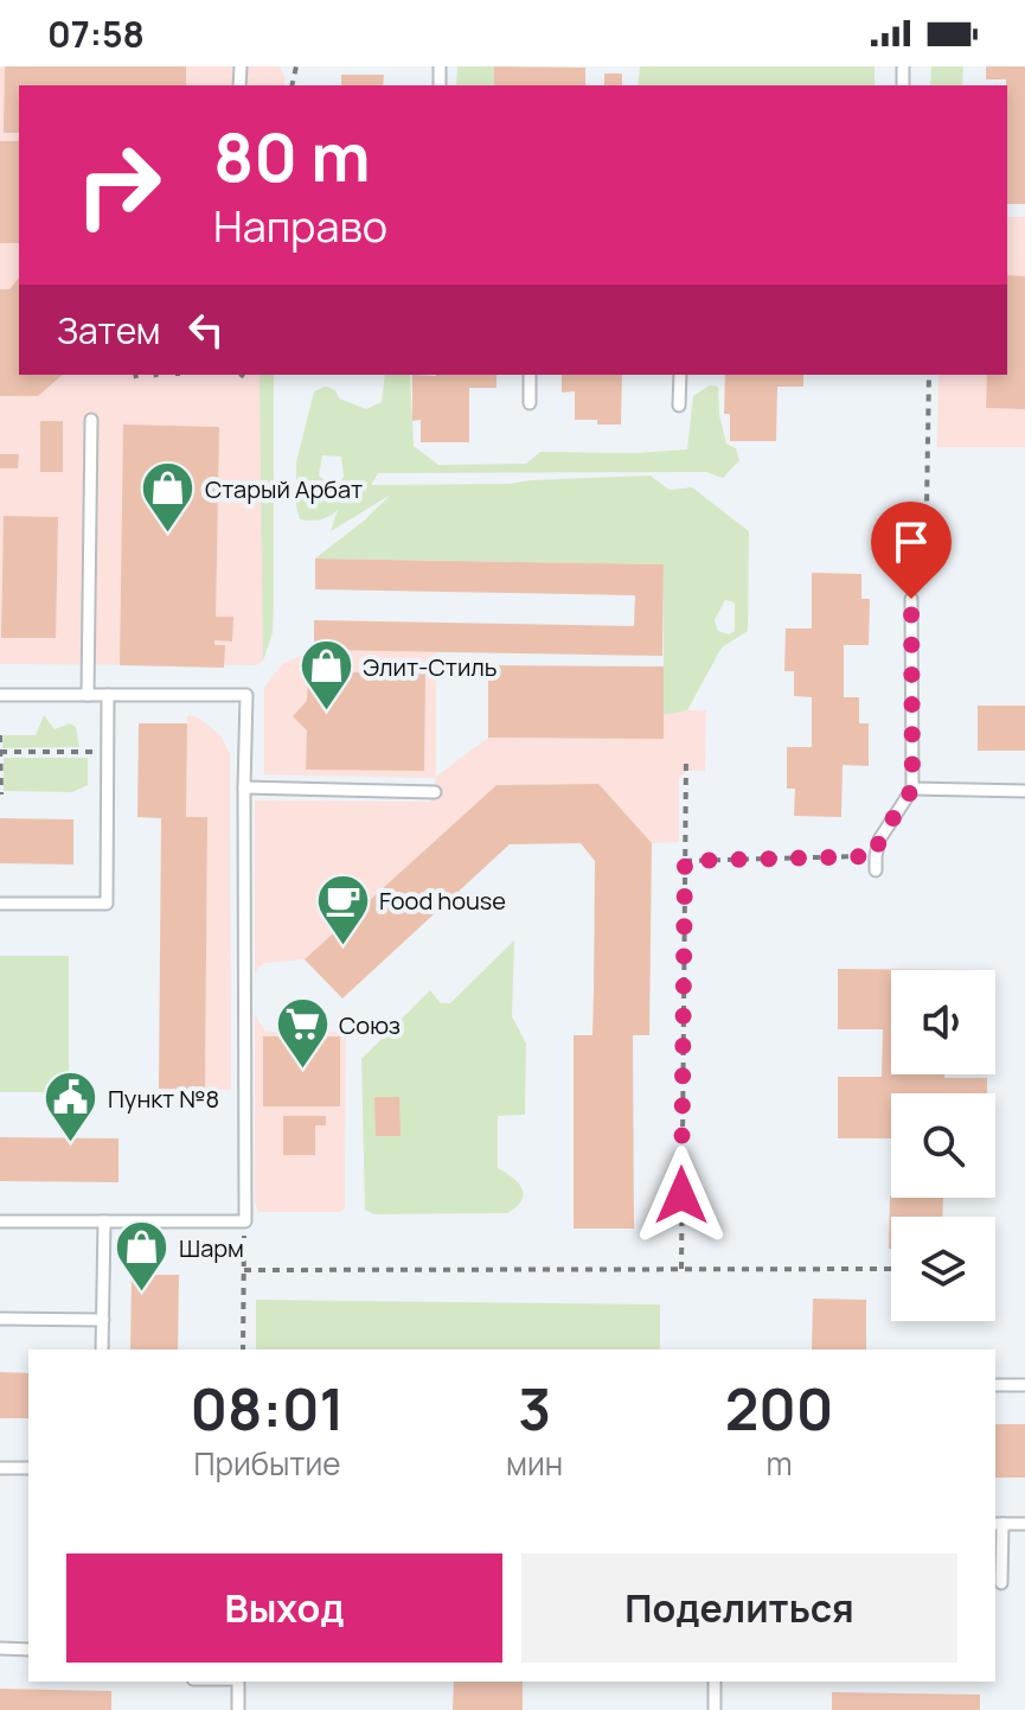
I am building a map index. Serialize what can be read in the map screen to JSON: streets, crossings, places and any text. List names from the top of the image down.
{
  "places": {
    "shop": ["Старый Арбат", "Элит-Стиль", "Шарм"],
    "cafe": ["Food house"],
    "supermarket": ["Союз"],
    "public building": ["Пункт №8"]
  },
  "page": {
    "status": "07:58",
    "turn": ["80 m", "Направо"],
    "then": "Затем",
    "eta": [
      "08:01",
      "Прибытие",
      "3",
      "мин",
      "200",
      "m"
    ],
    "buttons": ["Выход", "Поделиться"]
  }
}
